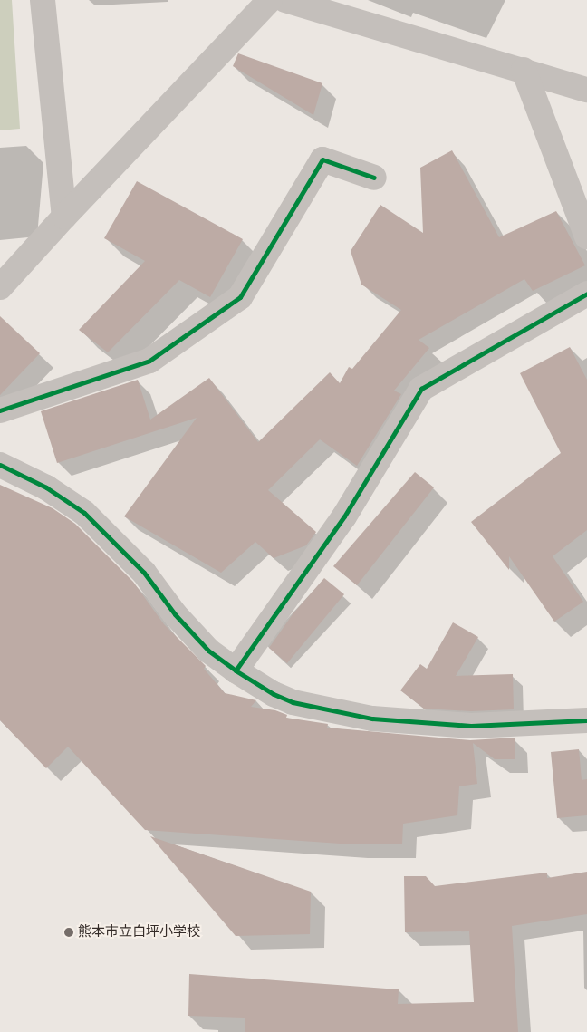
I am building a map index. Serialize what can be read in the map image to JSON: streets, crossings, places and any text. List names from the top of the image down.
{
  "places": ["熊本市立白坪小学校"]
}
